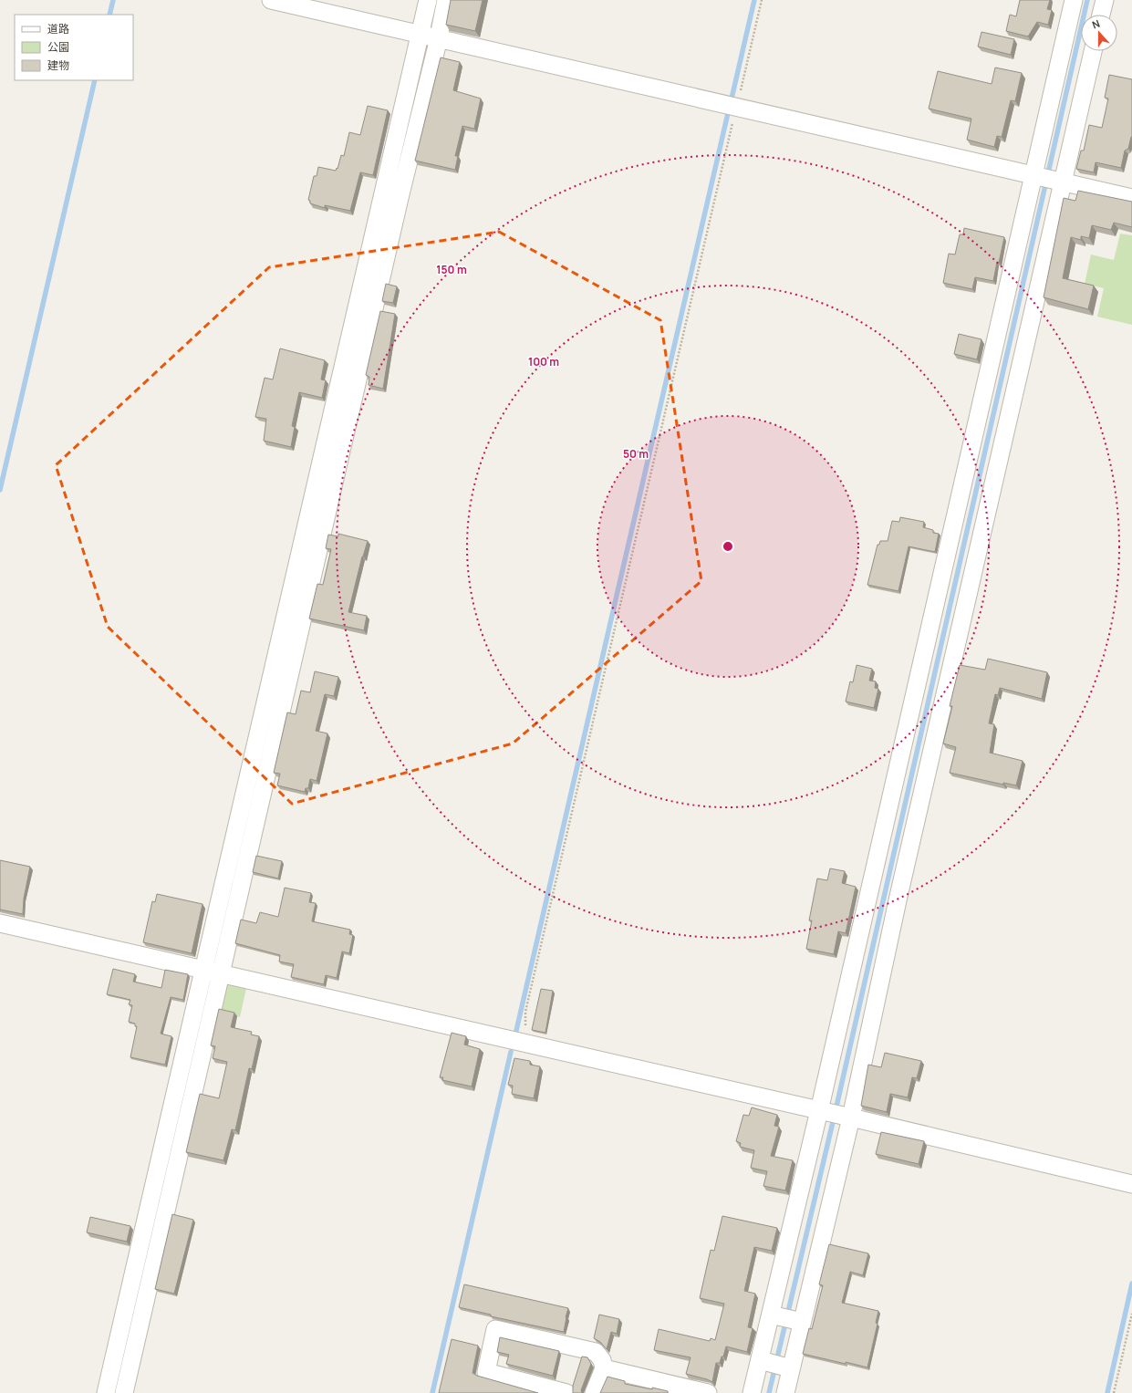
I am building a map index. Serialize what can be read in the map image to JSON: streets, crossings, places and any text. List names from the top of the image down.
{
  "legend": ["道路", "公園", "建物"],
  "north": "top",
  "rings": ["150 m", "100 m", "50 m"]
}
